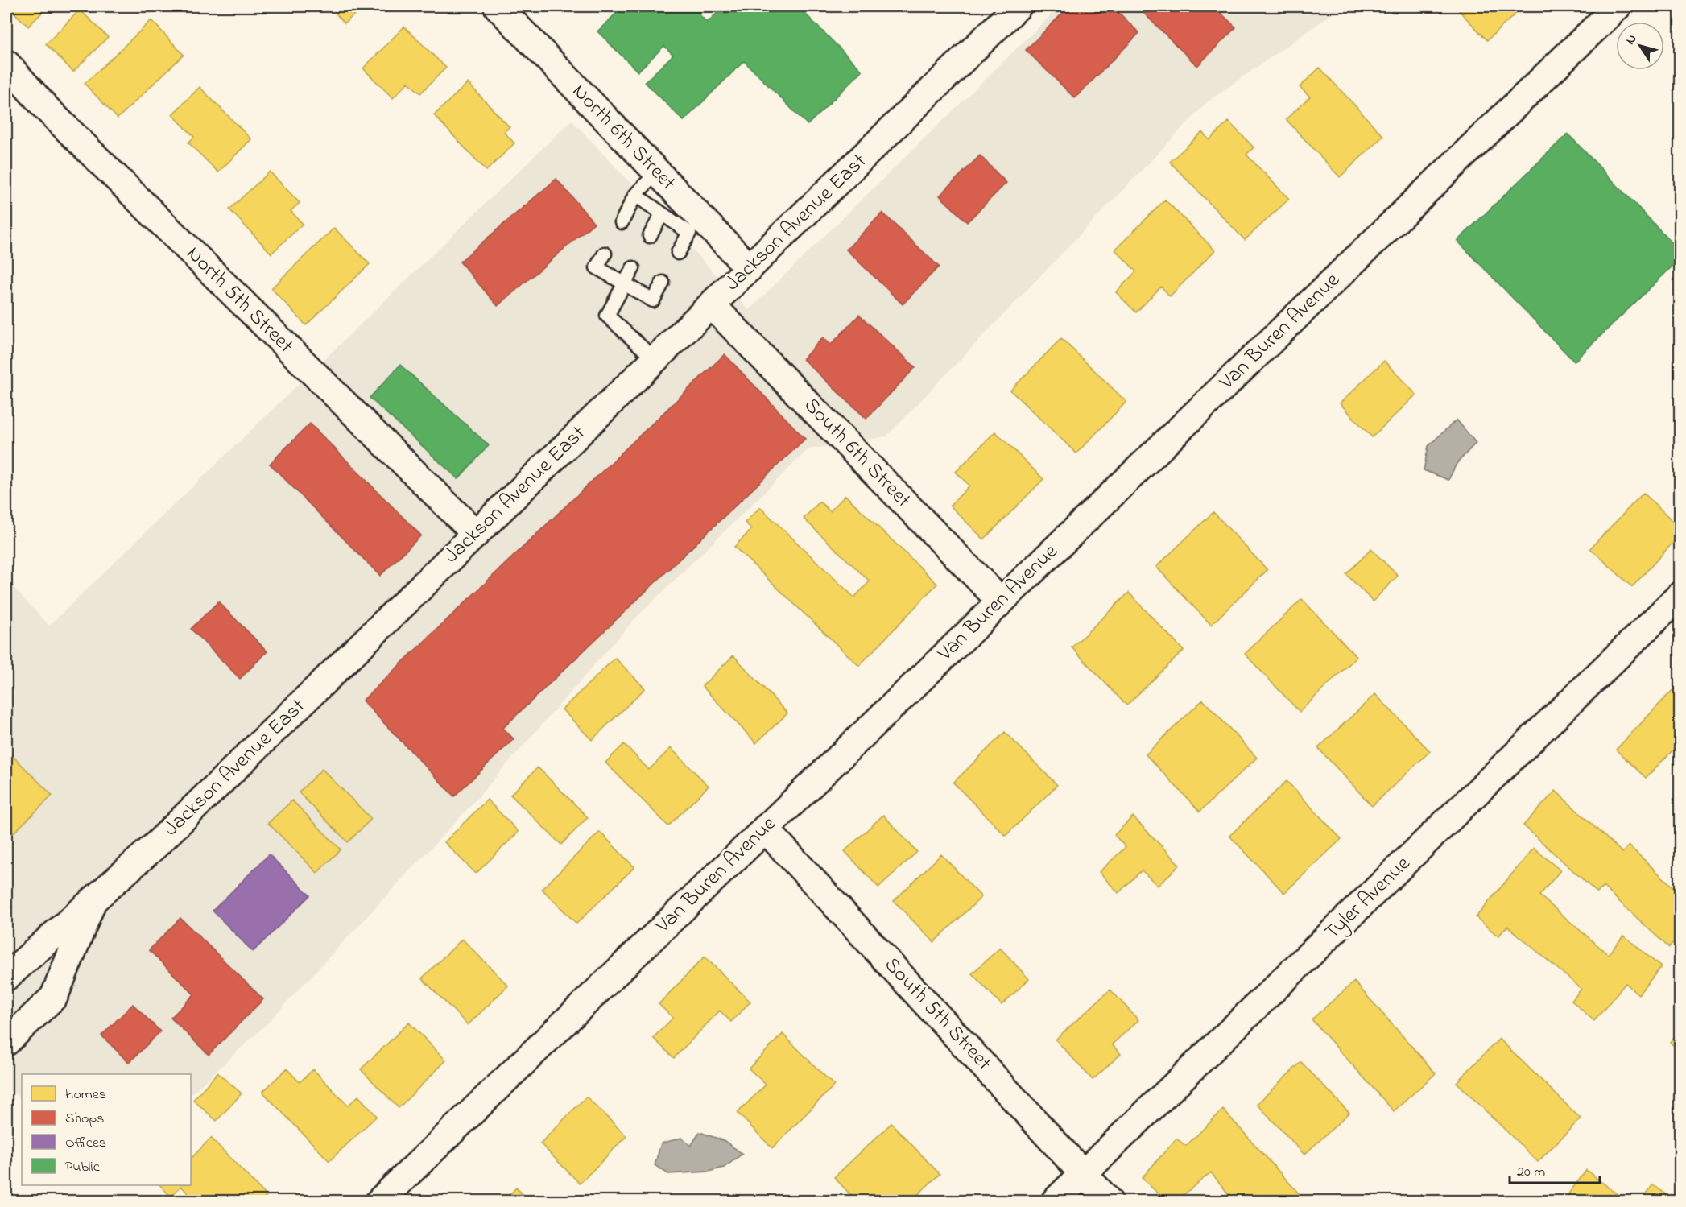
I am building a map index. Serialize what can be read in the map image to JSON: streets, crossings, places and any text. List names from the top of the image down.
{
  "streets": {
    "street": [
      "North 6th Street",
      "Jackson Avenue East",
      "North 5th Street",
      "Van Buren Avenue",
      "South 6th Street",
      "Tyler Avenue",
      "South 5th Street"
    ]
  },
  "crossings": [
    ["North 6th Street", "Jackson Avenue East"],
    ["Jackson Avenue East", "North 5th Street"],
    ["Jackson Avenue East", "South 6th Street"],
    ["Van Buren Avenue", "South 6th Street"],
    ["Van Buren Avenue", "South 5th Street"],
    ["Tyler Avenue", "South 5th Street"]
  ],
  "legend": [
    "Homes",
    "Shops",
    "Offices",
    "Public"
  ],
  "scale_bar": "20 m",
  "north": "top left"
}
